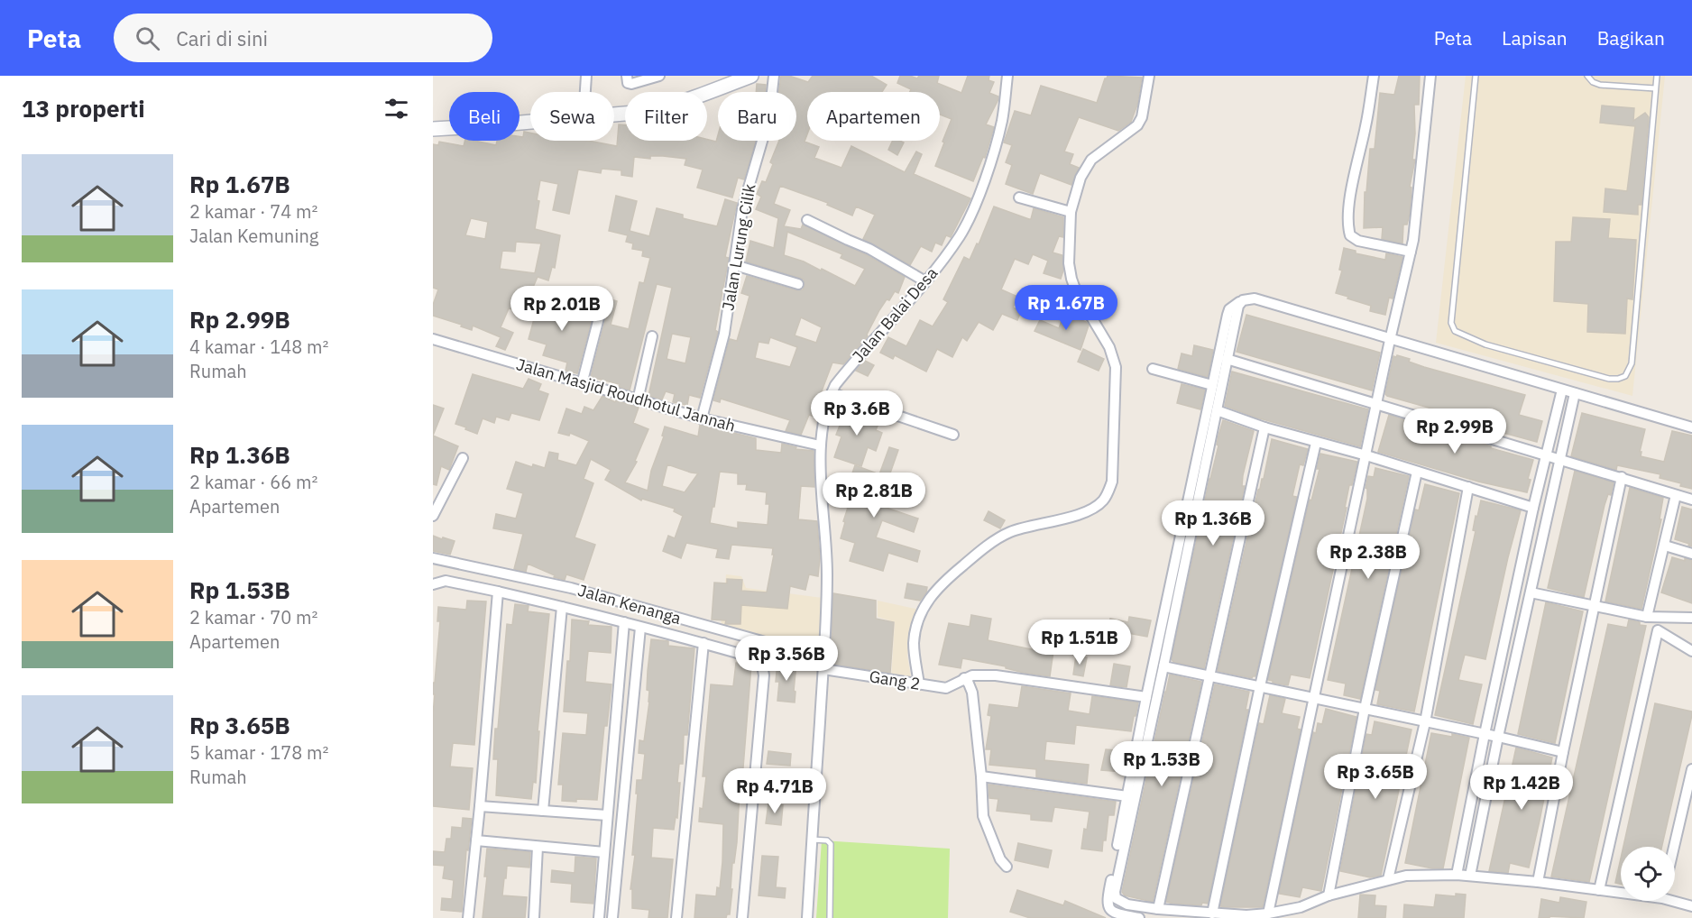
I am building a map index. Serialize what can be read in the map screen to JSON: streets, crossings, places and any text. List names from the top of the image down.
{
  "streets": {
    "street": [
      "Jalan Lurung Cilik",
      "Jalan Balai Desa",
      "Jalan Masjid Roudhotul Jannah",
      "Jalan Kenanga",
      "Gang 2"
    ]
  },
  "crossings": [
    ["Jalan Lurung Cilik", "Jalan Masjid Roudhotul Jannah"],
    ["Jalan Balai Desa", "Jalan Masjid Roudhotul Jannah"],
    ["Jalan Balai Desa", "Jalan Kenanga"],
    ["Jalan Balai Desa", "Gang 2"]
  ],
  "page": {
    "header": "Peta",
    "search": "Cari di sini",
    "nav": ["Peta", "Lapisan", "Bagikan"],
    "heading": "13 properti",
    "chip": [
      "Beli",
      "Sewa",
      "Filter",
      "Baru",
      "Apartemen"
    ],
    "list": [
      {
        "name": "Rp 1.67B",
        "note": "2 kamar · 74 m² · Jalan Kemuning"
      },
      {
        "name": "Rp 2.99B",
        "note": "4 kamar · 148 m² · Rumah"
      },
      {
        "name": "Rp 1.36B",
        "note": "2 kamar · 66 m² · Apartemen"
      },
      {
        "name": "Rp 1.53B",
        "note": "2 kamar · 70 m² · Apartemen"
      },
      {
        "name": "Rp 3.65B",
        "note": "5 kamar · 178 m² · Rumah"
      }
    ],
    "price": [
      "Rp 1.67B",
      "Rp 2.01B",
      "Rp 3.6B",
      "Rp 2.99B",
      "Rp 2.81B",
      "Rp 1.36B",
      "Rp 2.38B",
      "Rp 1.51B",
      "Rp 3.56B",
      "Rp 1.53B",
      "Rp 3.65B",
      "Rp 1.42B",
      "Rp 4.71B"
    ]
  }
}
